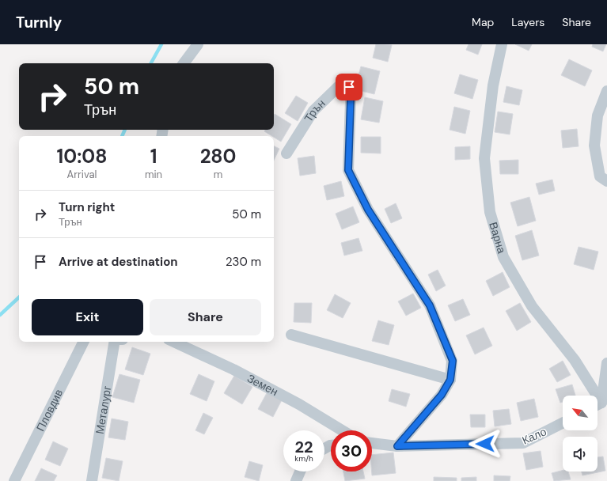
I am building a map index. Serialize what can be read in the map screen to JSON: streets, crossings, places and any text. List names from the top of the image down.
{
  "streets": {
    "street": [
      "Трън",
      "Варна",
      "Земен",
      "Пловдив",
      "Металург",
      "Кало"
    ]
  },
  "crossings": [
    ["Трън", "Кало"]
  ],
  "north": "top left",
  "page": {
    "header": "Turnly",
    "nav": ["Map", "Layers", "Share"],
    "turn": ["50 m", "Трън"],
    "eta": [
      "10:08",
      "Arrival",
      "1",
      "min",
      "280",
      "m"
    ],
    "list": [
      {
        "name": "Turn right",
        "note": "Трън",
        "value": "50 m"
      },
      {
        "name": "Arrive at destination",
        "value": "230 m"
      }
    ],
    "buttons": ["Exit", "Share"],
    "speed": "22 km/h",
    "limit": "30"
  }
}
